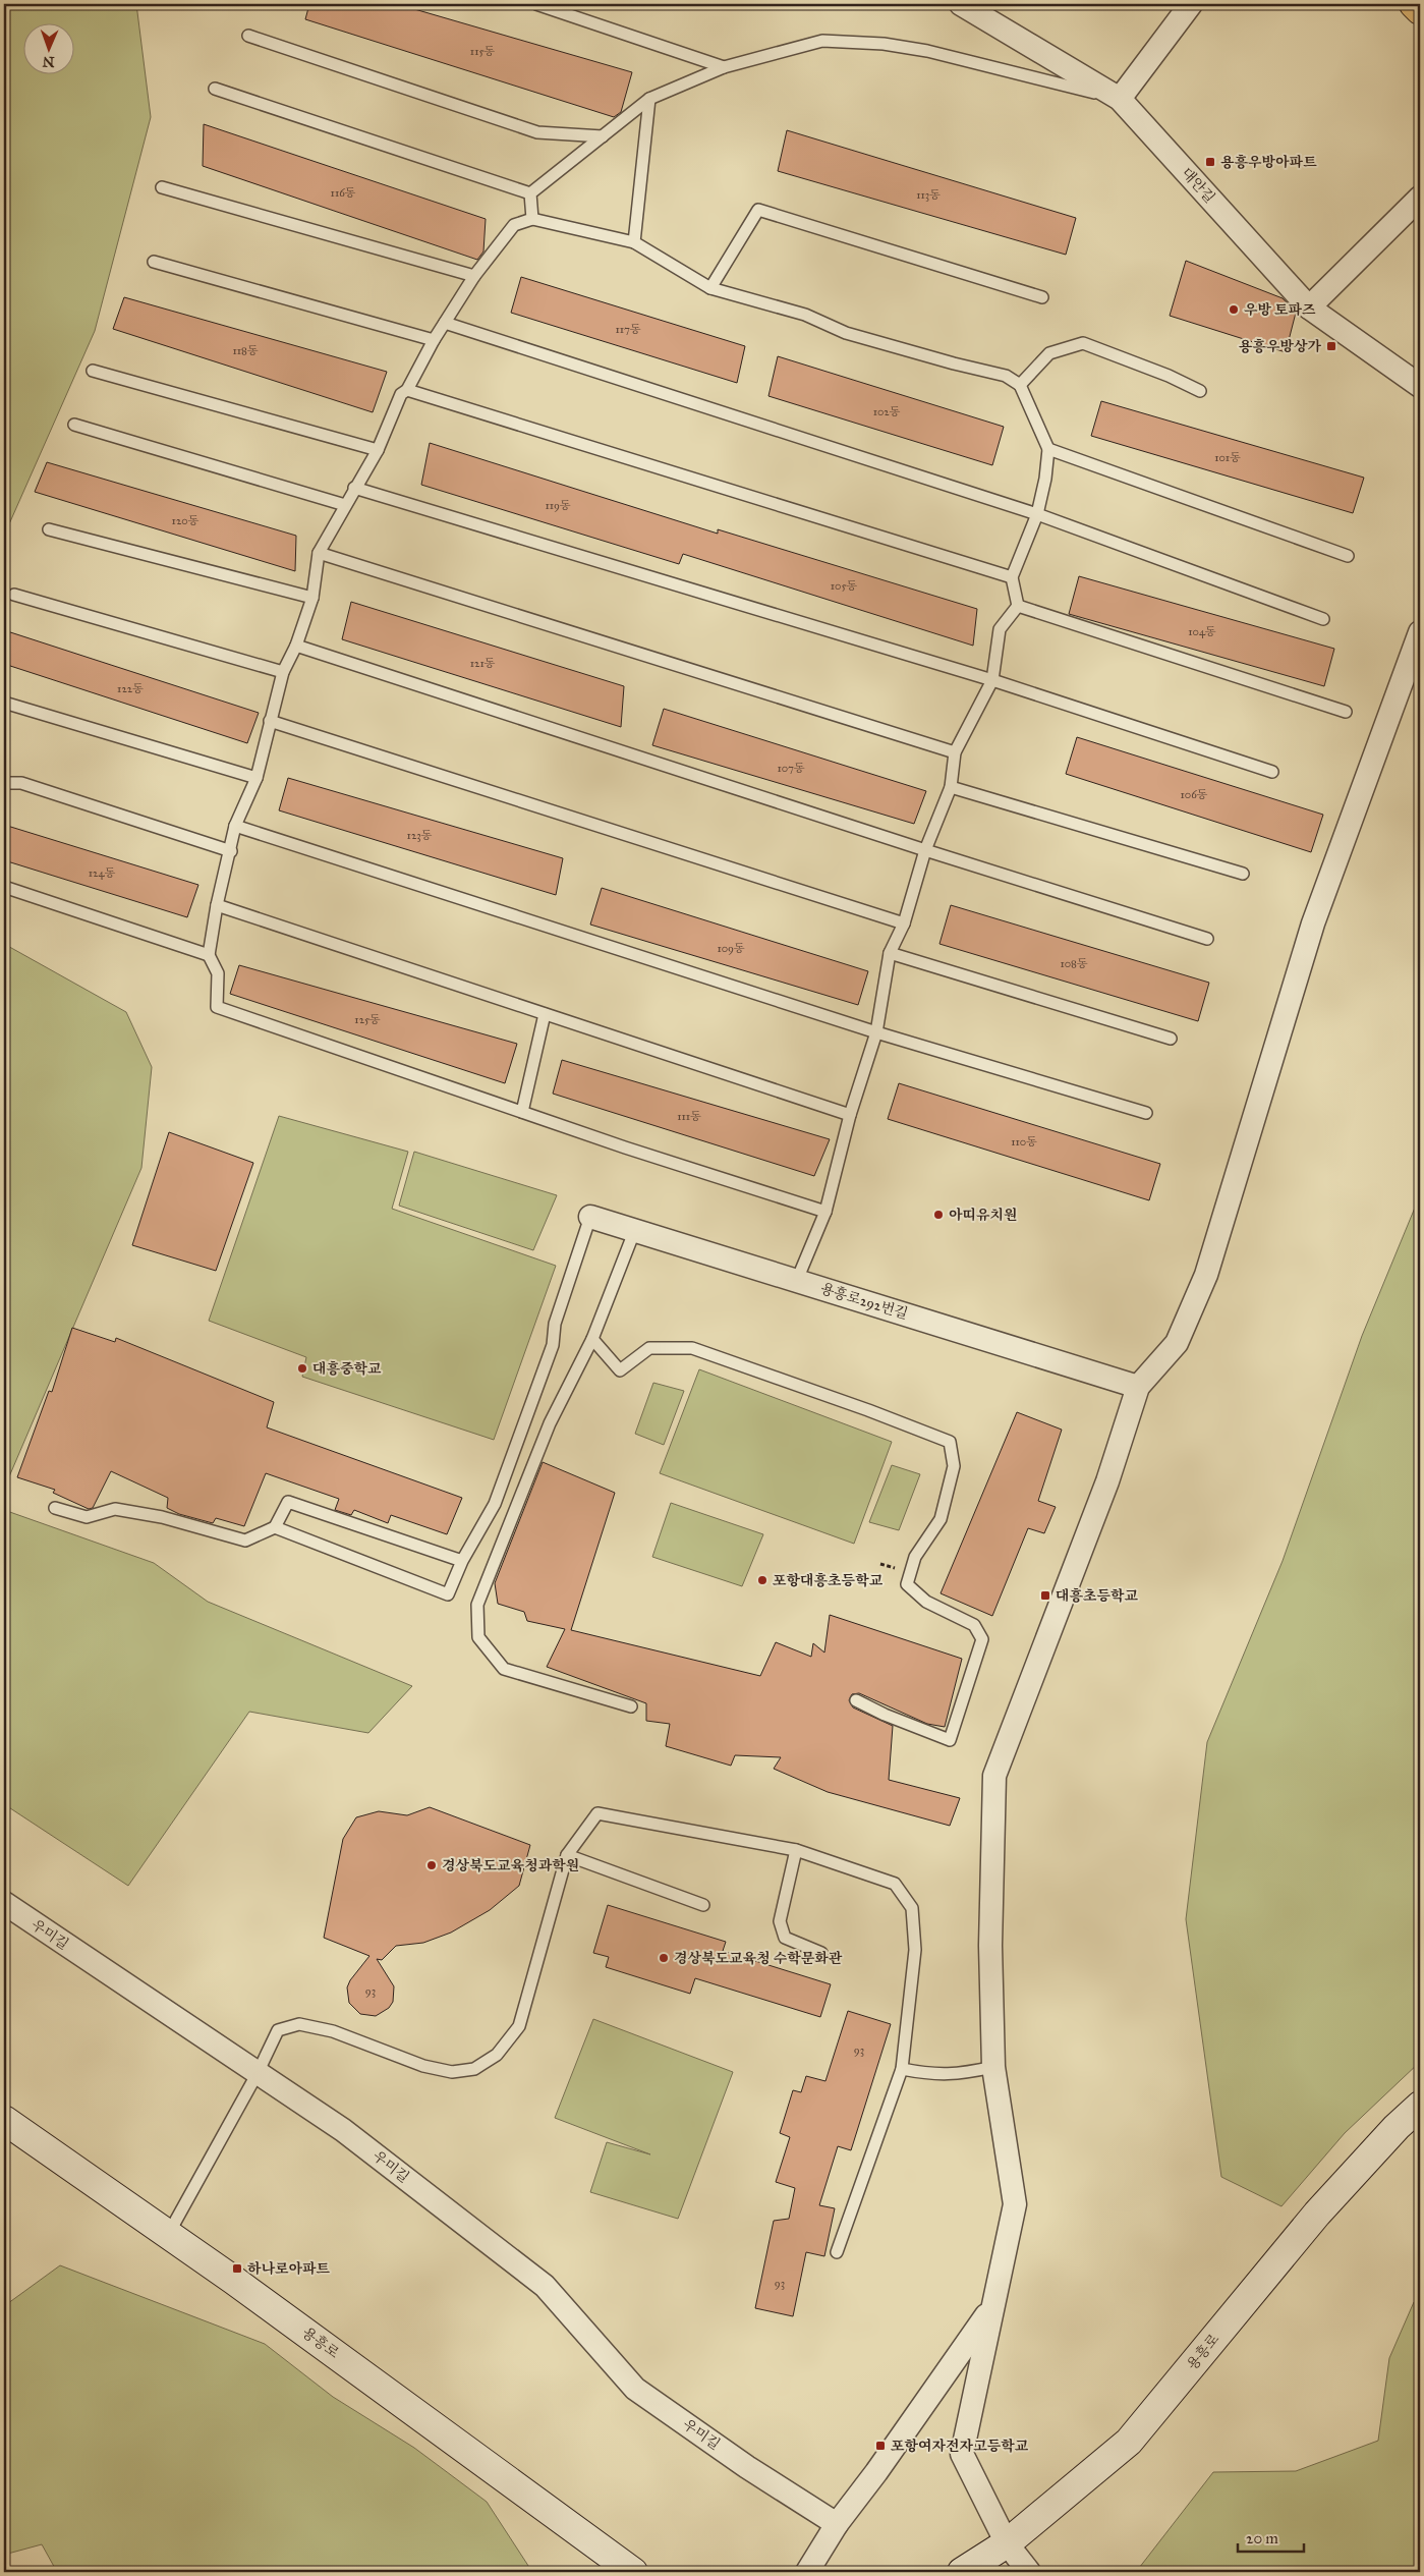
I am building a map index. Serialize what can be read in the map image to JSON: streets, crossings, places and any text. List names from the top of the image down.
{
  "streets": {
    "main road": ["용흥로"],
    "street": ["대안길", "용흥로292번길", "우미길"]
  },
  "places": {
    "transit": [
      "용흥우방아파트",
      "용흥우방상가",
      "대흥초등학교",
      "하나로아파트",
      "포항여자전자고등학교"
    ],
    "other": [
      "우방 토파즈",
      "아띠유치원",
      "대흥중학교",
      "포항대흥초등학교",
      "경상북도교육청과학원",
      "경상북도교육청 수학문화관"
    ]
  },
  "house_numbers": [
    "115동",
    "116동",
    "113동",
    "117동",
    "118동",
    "102동",
    "101동",
    "119동",
    "120동",
    "105동",
    "104동",
    "121동",
    "122동",
    "107동",
    "106동",
    "123동",
    "124동",
    "109동",
    "108동",
    "125동",
    "111동",
    "110동",
    "93",
    "93",
    "93"
  ],
  "scale_bar": "20 m",
  "north": "bottom"
}
